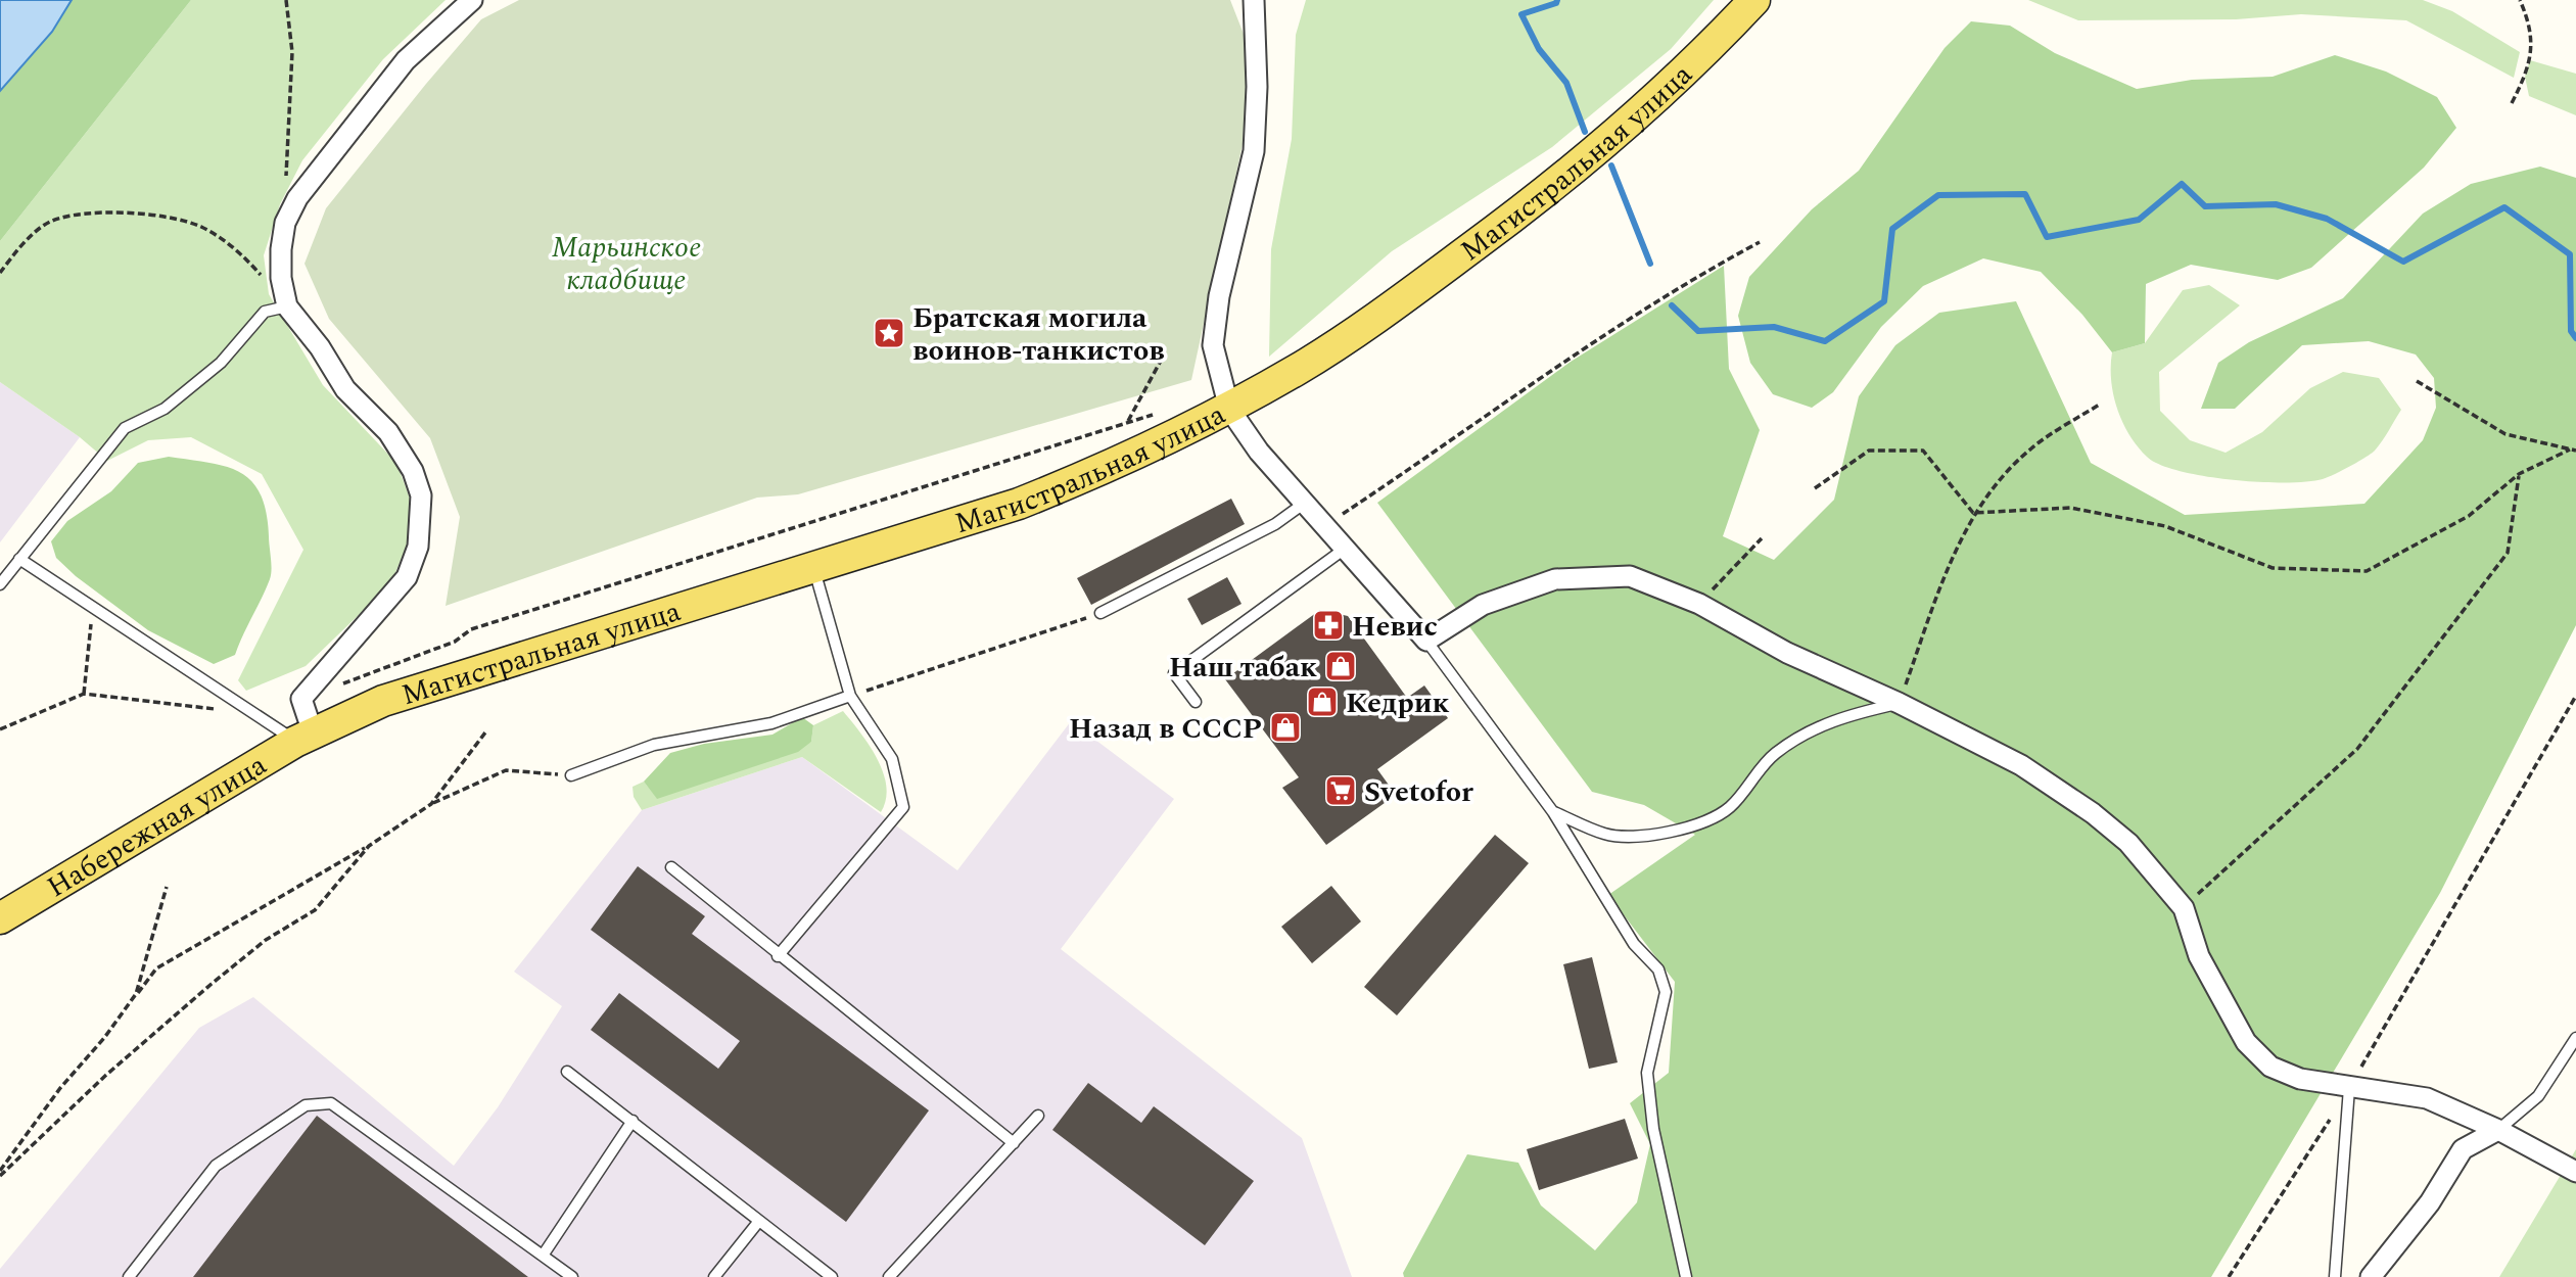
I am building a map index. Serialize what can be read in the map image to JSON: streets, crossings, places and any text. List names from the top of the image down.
{
  "streets": {
    "main road": ["Магистральная улица", "Набережная улица"]
  },
  "crossings": [
    ["Магистральная улица", "Набережная улица"]
  ],
  "parks": ["Марьинское кладбище"],
  "places": {
    "place": ["Братская могила воинов-танкистов"],
    "pharmacy": ["Невис"],
    "shop": ["Наш табак", "Кедрик", "Назад в СССР"],
    "supermarket": ["Svetofor"]
  }
}
